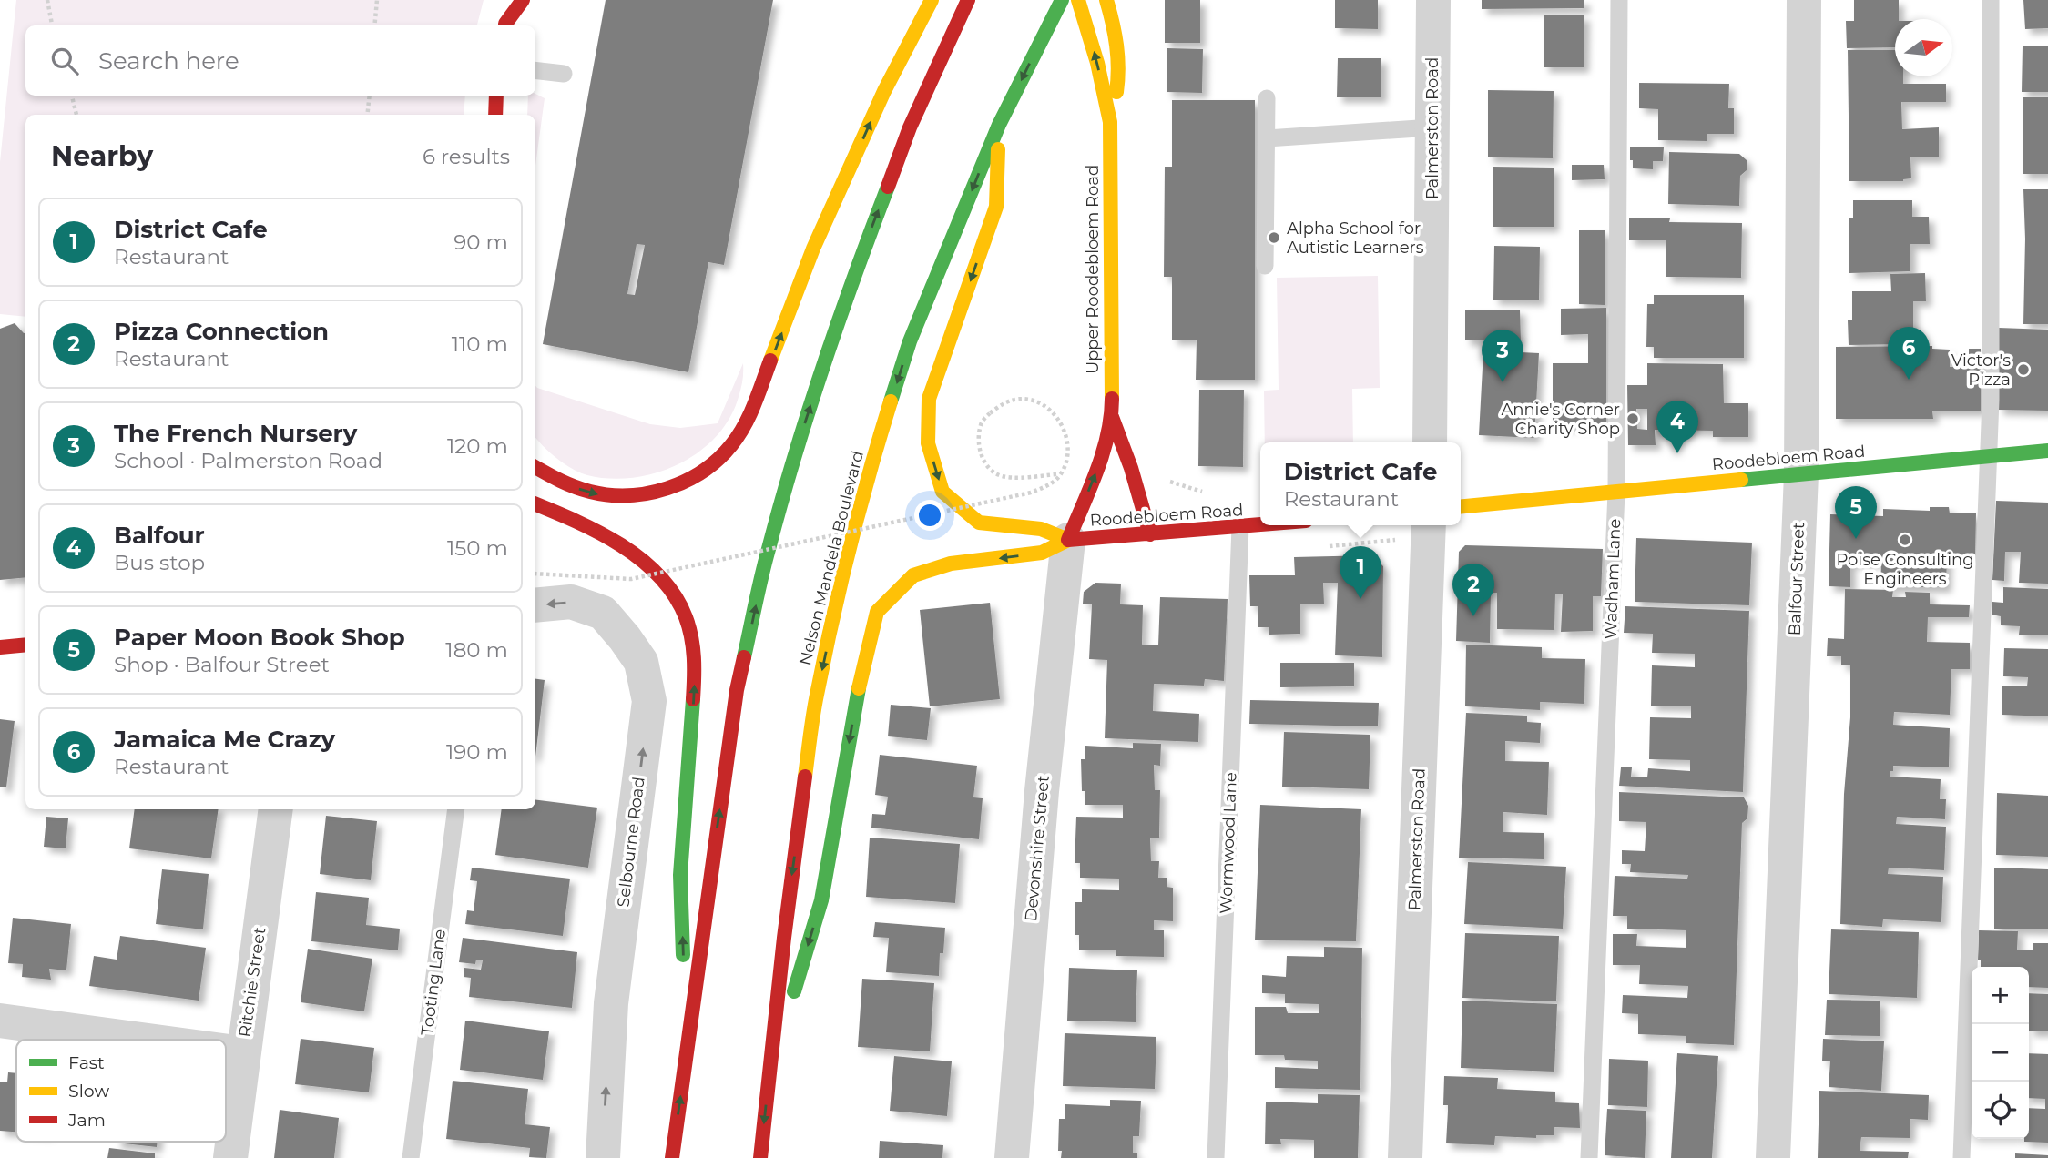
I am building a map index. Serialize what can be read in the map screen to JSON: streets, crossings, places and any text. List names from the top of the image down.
{
  "streets": {
    "main road": ["Upper Roodebloem Road", "Roodebloem Road", "Nelson Mandela Boulevard"],
    "street": [
      "Palmerston Road",
      "Balfour Street",
      "Selbourne Road",
      "Devonshire Street",
      "Ritchie Street"
    ],
    "lane": ["Wadham Lane", "Wormwood Lane", "Tooting Lane"]
  },
  "crossings": [
    ["Upper Roodebloem Road", "Roodebloem Road"],
    ["Upper Roodebloem Road", "Devonshire Street"],
    ["Roodebloem Road", "Wadham Lane"],
    ["Roodebloem Road", "Balfour Street"],
    ["Roodebloem Road", "Wormwood Lane"],
    ["Roodebloem Road", "Devonshire Street"]
  ],
  "one_way": ["Selbourne Road"],
  "places": [
    "Alpha School for Autistic Learners",
    "Victor's Pizza",
    "Annie's Corner Charity Shop",
    "Poise Consulting Engineers"
  ],
  "legend": ["Fast", "Slow", "Jam"],
  "north": "right",
  "page": {
    "search": "Search here",
    "heading": ["Nearby", "6 results"],
    "list": [
      {
        "mark": "1",
        "name": "District Cafe",
        "note": "Restaurant",
        "value": "90 m"
      },
      {
        "mark": "2",
        "name": "Pizza Connection",
        "note": "Restaurant",
        "value": "110 m"
      },
      {
        "mark": "3",
        "name": "The French Nursery",
        "note": "School · Palmerston Road",
        "value": "120 m"
      },
      {
        "mark": "4",
        "name": "Balfour",
        "note": "Bus stop",
        "value": "150 m"
      },
      {
        "mark": "5",
        "name": "Paper Moon Book Shop",
        "note": "Shop · Balfour Street",
        "value": "180 m"
      },
      {
        "mark": "6",
        "name": "Jamaica Me Crazy",
        "note": "Restaurant",
        "value": "190 m"
      }
    ],
    "pins": [
      "6",
      "3",
      "4",
      "5",
      "1",
      "2"
    ],
    "popup": ["District Cafe", "Restaurant"],
    "map_buttons": ["+", "−"]
  }
}
